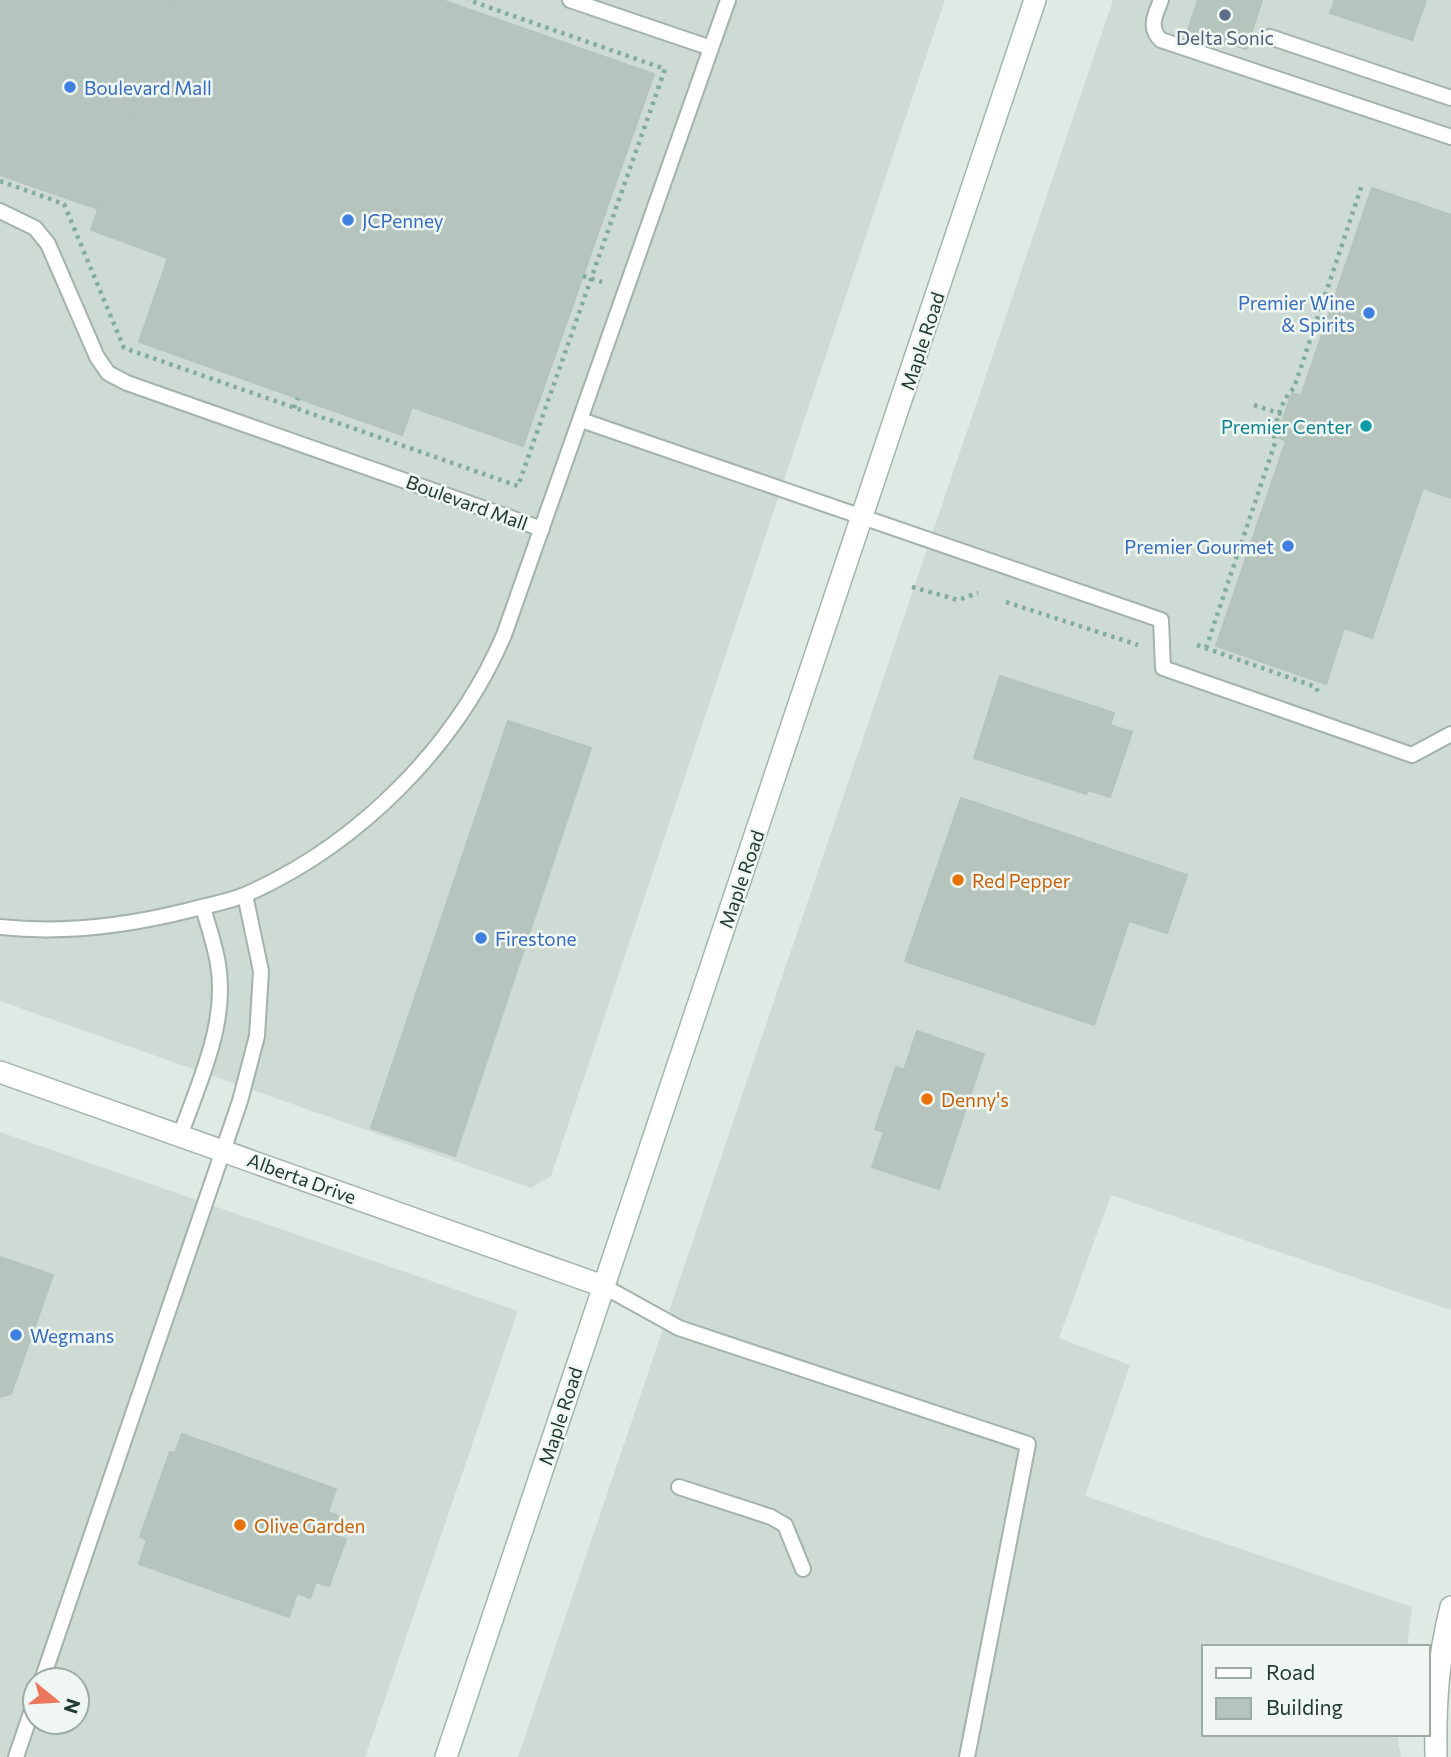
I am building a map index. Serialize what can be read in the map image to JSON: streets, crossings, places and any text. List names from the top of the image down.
{
  "streets": {
    "main road": ["Maple Road", "Alberta Drive"],
    "lane": ["Boulevard Mall"]
  },
  "crossings": [
    ["Maple Road", "Alberta Drive"]
  ],
  "places": [
    "Delta Sonic",
    "Boulevard Mall",
    "JCPenney",
    "Premier Wine & Spirits",
    "Premier Center",
    "Premier Gourmet",
    "Red Pepper",
    "Firestone",
    "Denny's",
    "Wegmans",
    "Olive Garden"
  ],
  "legend": ["Road", "Building"],
  "north": "right"
}
